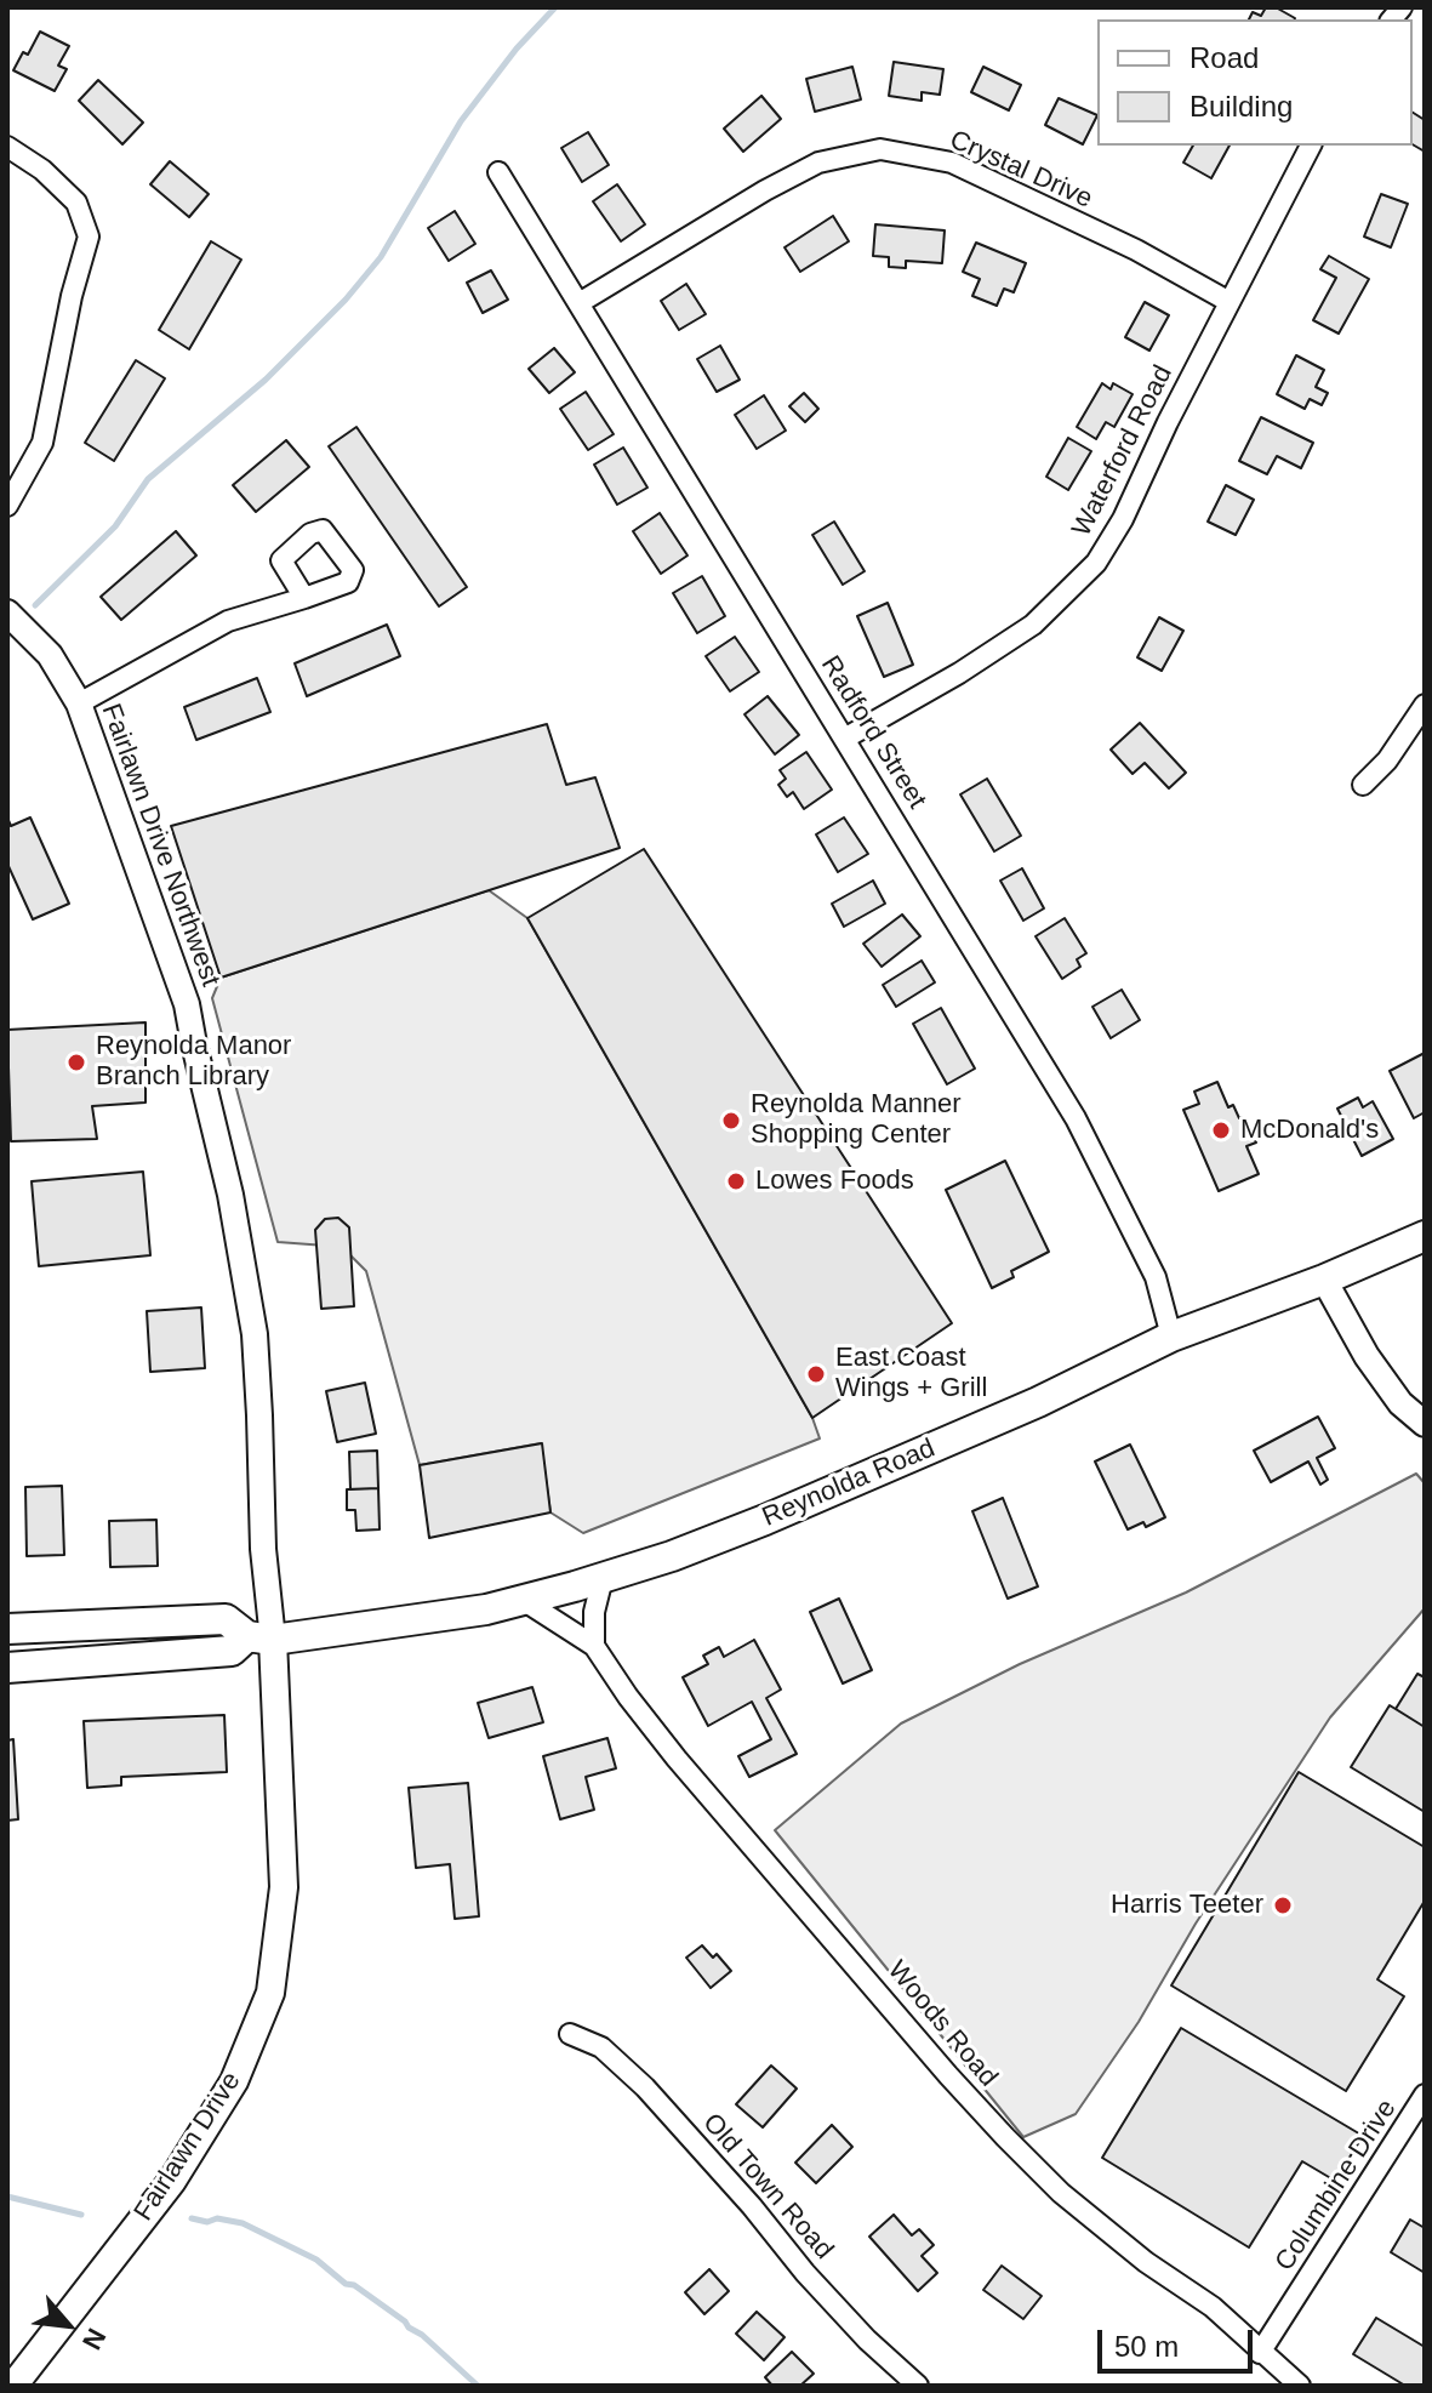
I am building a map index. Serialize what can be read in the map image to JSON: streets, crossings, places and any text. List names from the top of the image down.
{
  "streets": {
    "main road": ["Reynolda Road", "Fairlawn Drive"],
    "street": [
      "Crystal Drive",
      "Waterford Road",
      "Radford Street",
      "Fairlawn Drive Northwest",
      "Woods Road",
      "Columbine Drive",
      "Old Town Road"
    ]
  },
  "crossings": [
    ["Crystal Drive", "Waterford Road"],
    ["Crystal Drive", "Radford Street"],
    ["Waterford Road", "Radford Street"],
    ["Radford Street", "Reynolda Road"],
    ["Fairlawn Drive Northwest", "Reynolda Road"],
    ["Fairlawn Drive Northwest", "Fairlawn Drive"],
    ["Reynolda Road", "Woods Road"],
    ["Reynolda Road", "Fairlawn Drive"],
    ["Woods Road", "Columbine Drive"]
  ],
  "places": [
    "Reynolda Manor Branch Library",
    "Reynolda Manner Shopping Center",
    "McDonald's",
    "Lowes Foods",
    "East Coast Wings + Grill",
    "Harris Teeter"
  ],
  "legend": ["Road", "Building"],
  "scale_bar": "50 m",
  "north": "bottom right"
}
